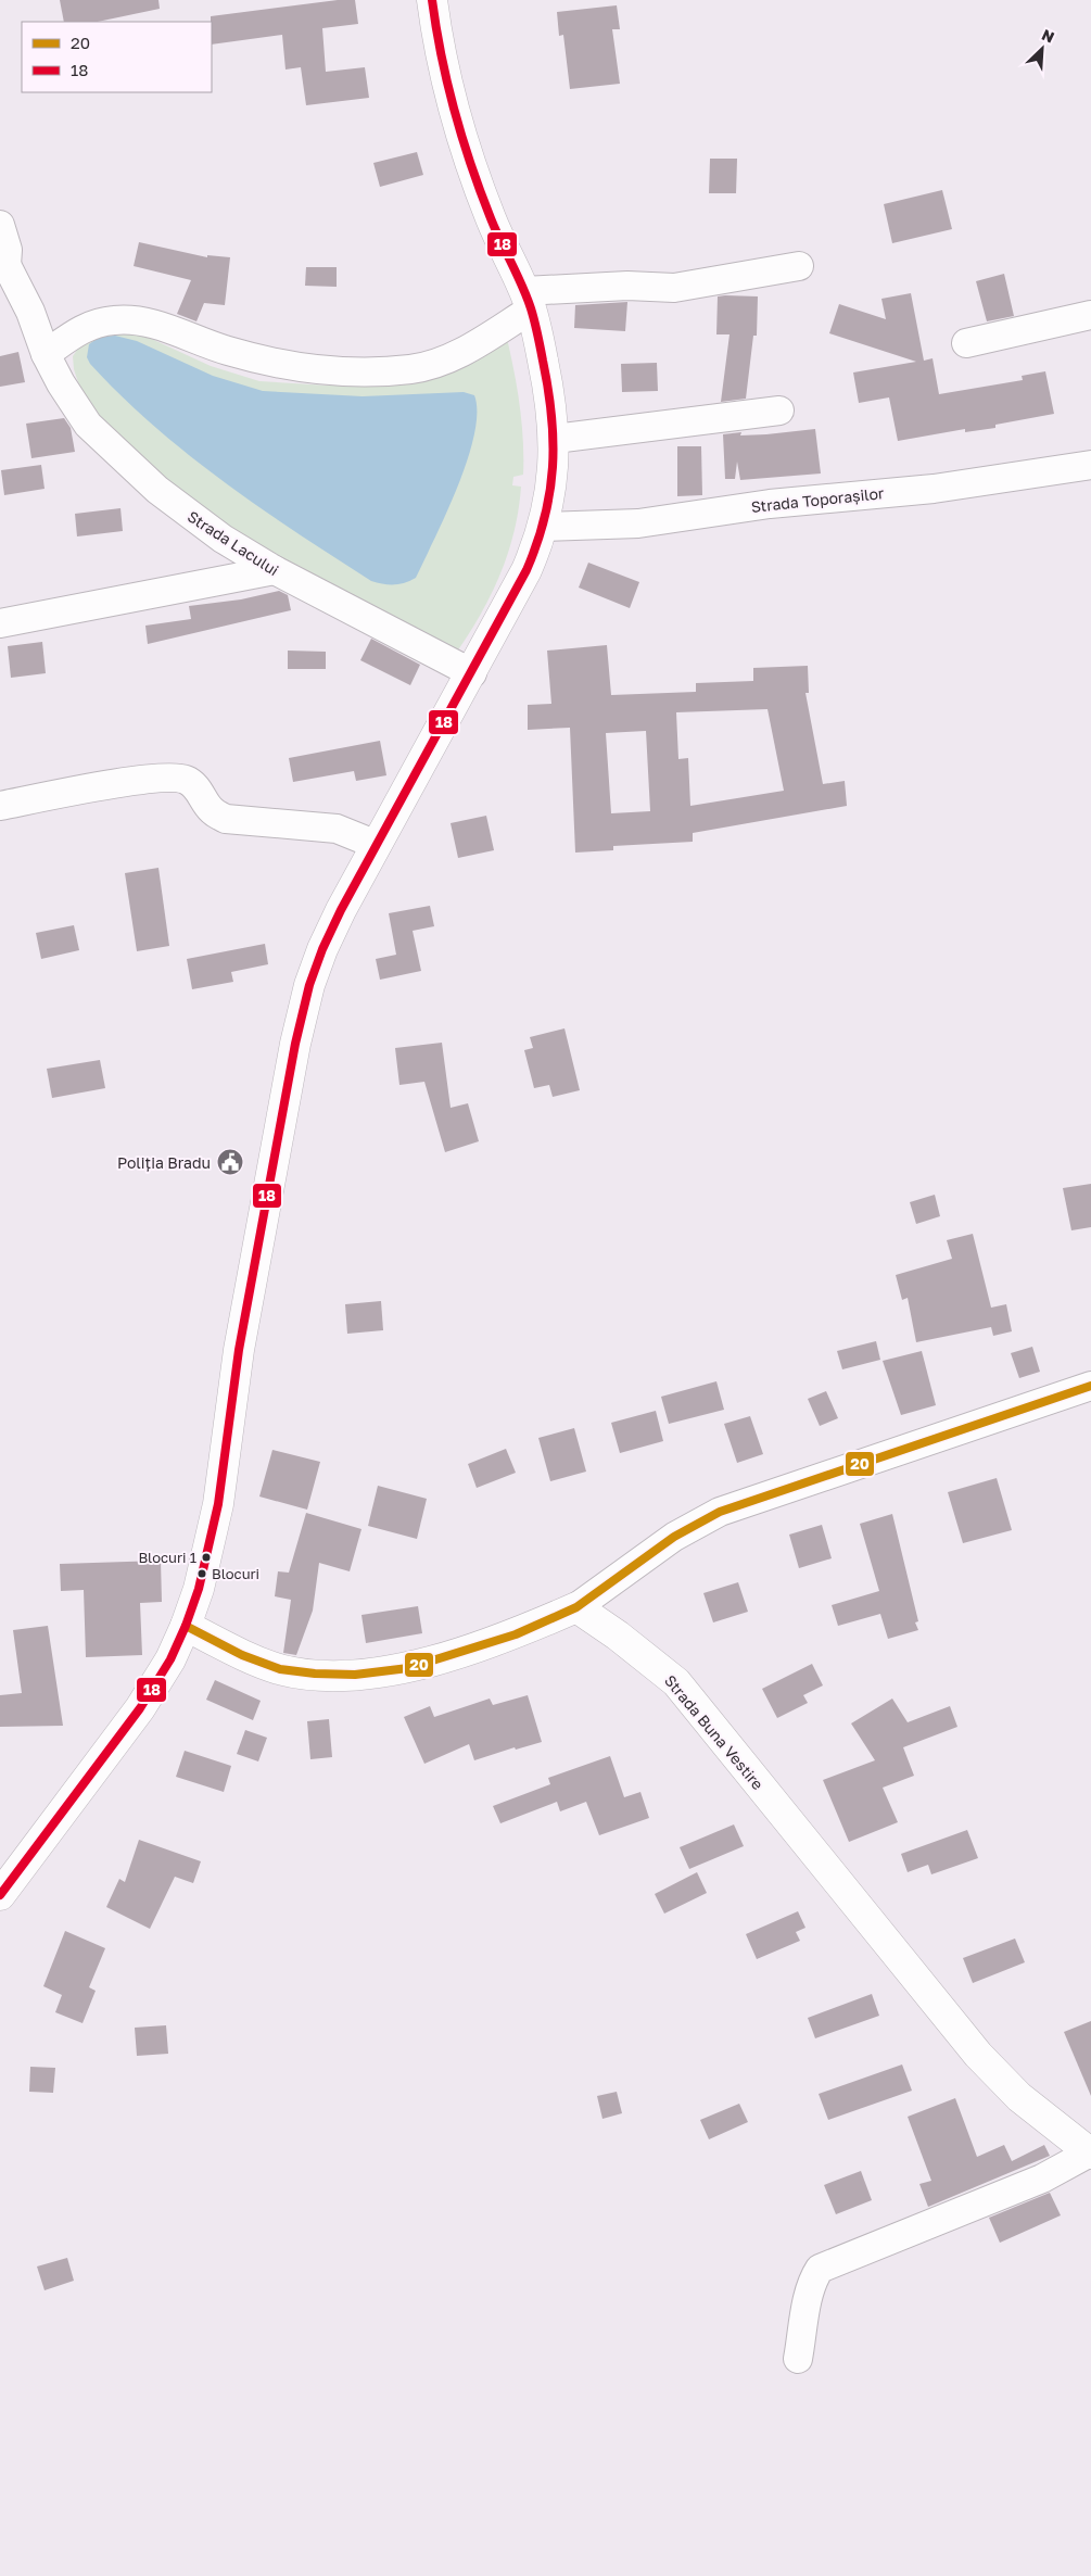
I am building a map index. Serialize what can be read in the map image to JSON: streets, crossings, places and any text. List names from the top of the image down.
{
  "streets": {
    "main road": ["Strada Buna Vestire"],
    "street": ["Strada Toporașilor", "Strada Lacului"]
  },
  "places": {
    "public building": ["Poliția Bradu"],
    "other": ["Blocuri 1", "Blocuri"]
  },
  "lines": ["transit line 18", "transit line 20"],
  "legend": ["20", "18"],
  "north": "top right"
}
